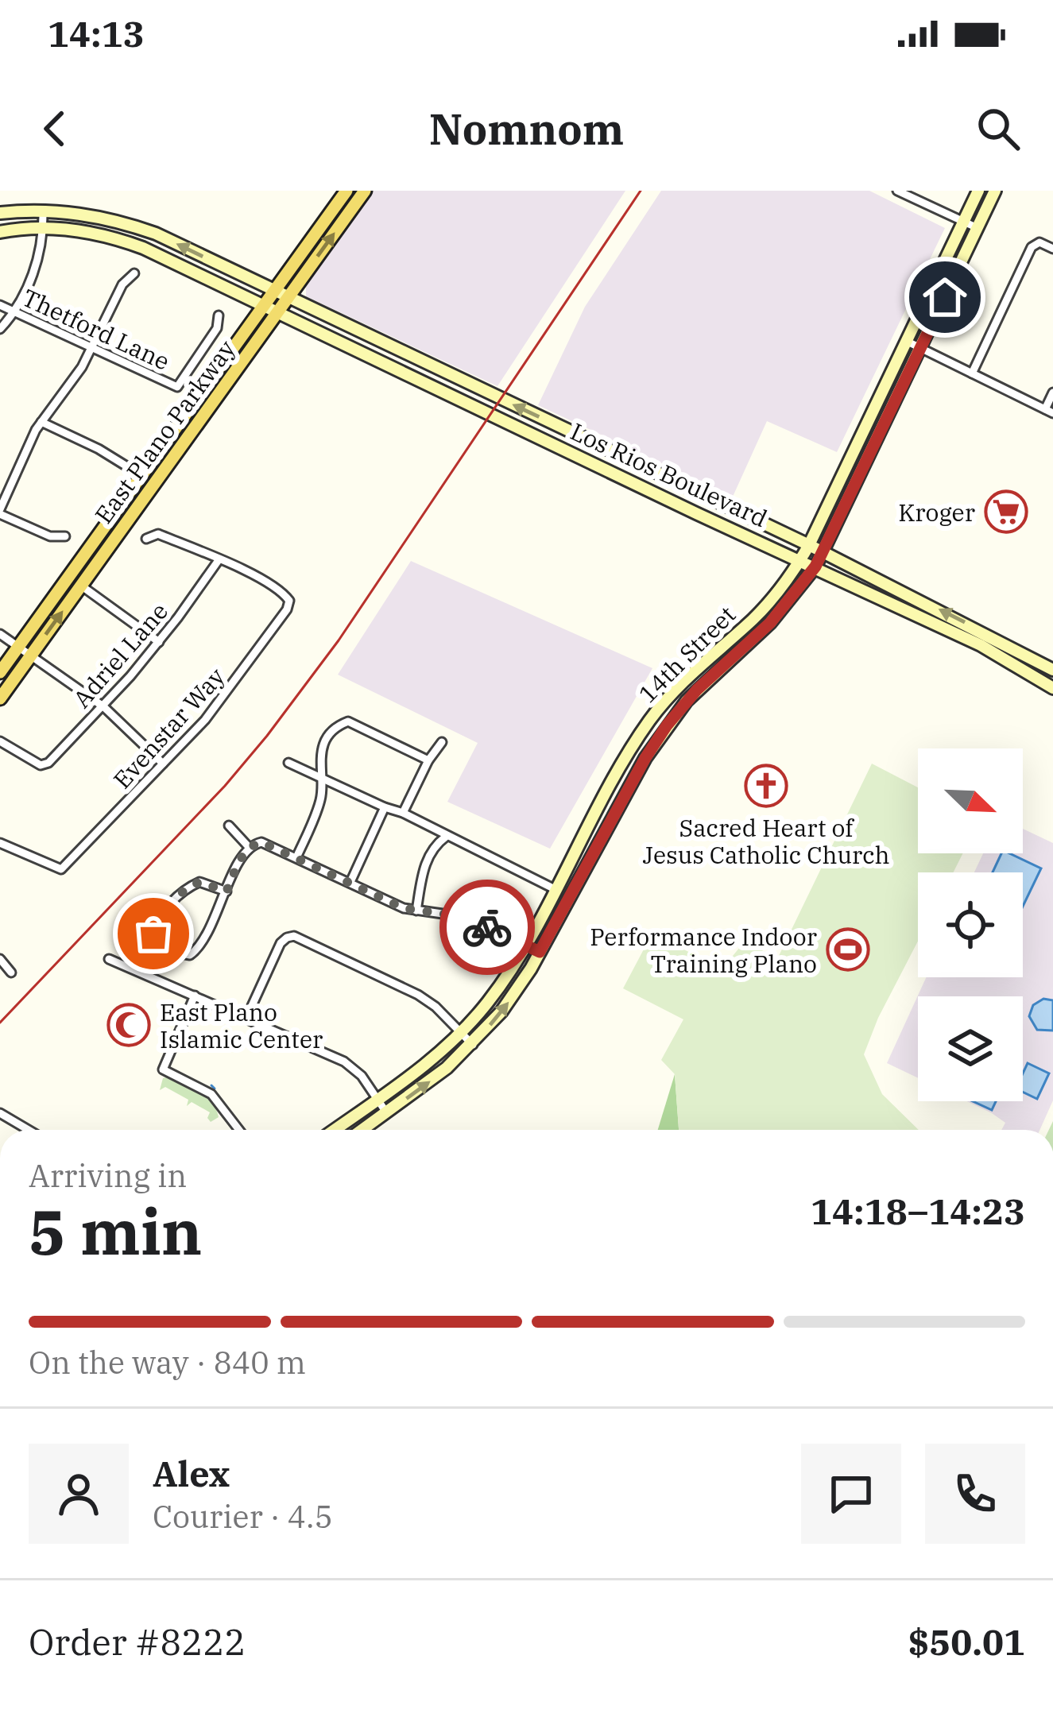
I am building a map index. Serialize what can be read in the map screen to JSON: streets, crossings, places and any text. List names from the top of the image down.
{
  "streets": {
    "main road": ["East Plano Parkway", "Los Rios Boulevard", "14th Street"],
    "street": ["Thetford Lane", "Adriel Lane", "Evenstar Way"]
  },
  "crossings": [
    ["East Plano Parkway", "Los Rios Boulevard"],
    ["Los Rios Boulevard", "14th Street"],
    ["Adriel Lane", "Evenstar Way"]
  ],
  "places": {
    "supermarket": ["Kroger"],
    "church": ["Sacred Heart of Jesus Catholic Church"],
    "sports": ["Performance Indoor Training Plano"],
    "mosque": ["East Plano Islamic Center"]
  },
  "north": "bottom right",
  "page": {
    "status": "14:13",
    "header": "Nomnom",
    "heading": ["5 min", "Arriving in", "14:18–14:23"],
    "panel": [
      "Alex",
      "Courier · 4.5",
      "Order #8222",
      "$50.01"
    ],
    "bar": "On the way · 840 m"
  }
}
